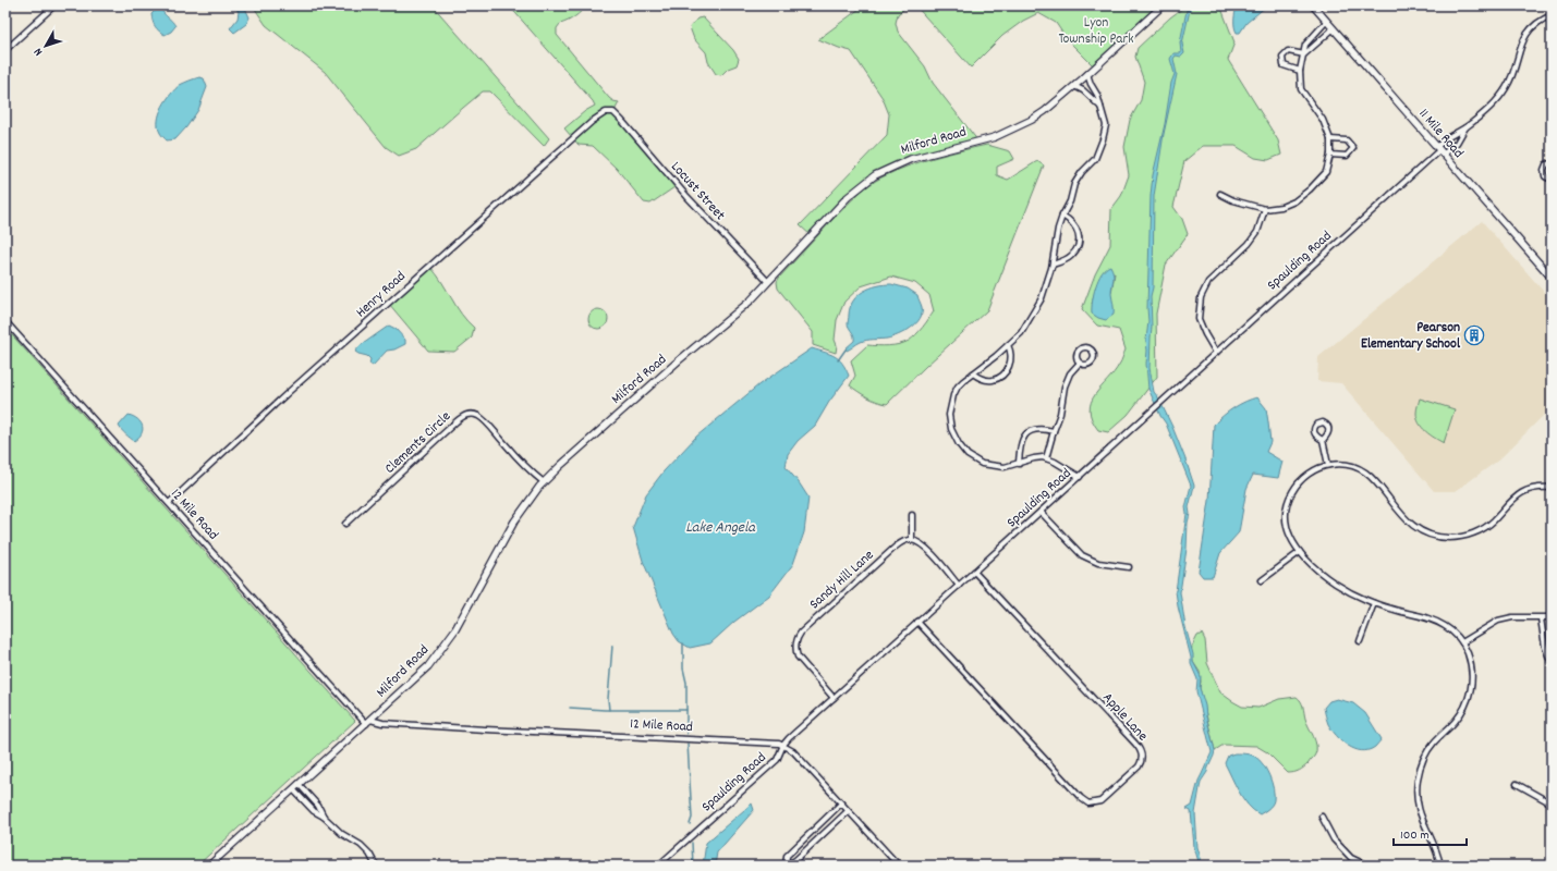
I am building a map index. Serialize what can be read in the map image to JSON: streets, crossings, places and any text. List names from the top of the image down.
{
  "streets": {
    "street": [
      "11 Mile Road",
      "Milford Road",
      "Locust Street",
      "Spaulding Road",
      "Henry Road",
      "Clements Circle",
      "12 Mile Road",
      "Sandy Hill Lane",
      "Apple Lane"
    ]
  },
  "crossings": [
    ["11 Mile Road", "Spaulding Road"],
    ["Milford Road", "Locust Street"],
    ["Milford Road", "Clements Circle"],
    ["Milford Road", "12 Mile Road"],
    ["Locust Street", "Henry Road"],
    ["Spaulding Road", "12 Mile Road"],
    ["Spaulding Road", "Sandy Hill Lane"],
    ["Spaulding Road", "Apple Lane"],
    ["Henry Road", "12 Mile Road"]
  ],
  "water": ["Lake Angela"],
  "parks": ["Lyon Township Park"],
  "places": {
    "building": ["Pearson Elementary School"]
  },
  "scale_bar": "100 m",
  "north": "bottom left"
}
